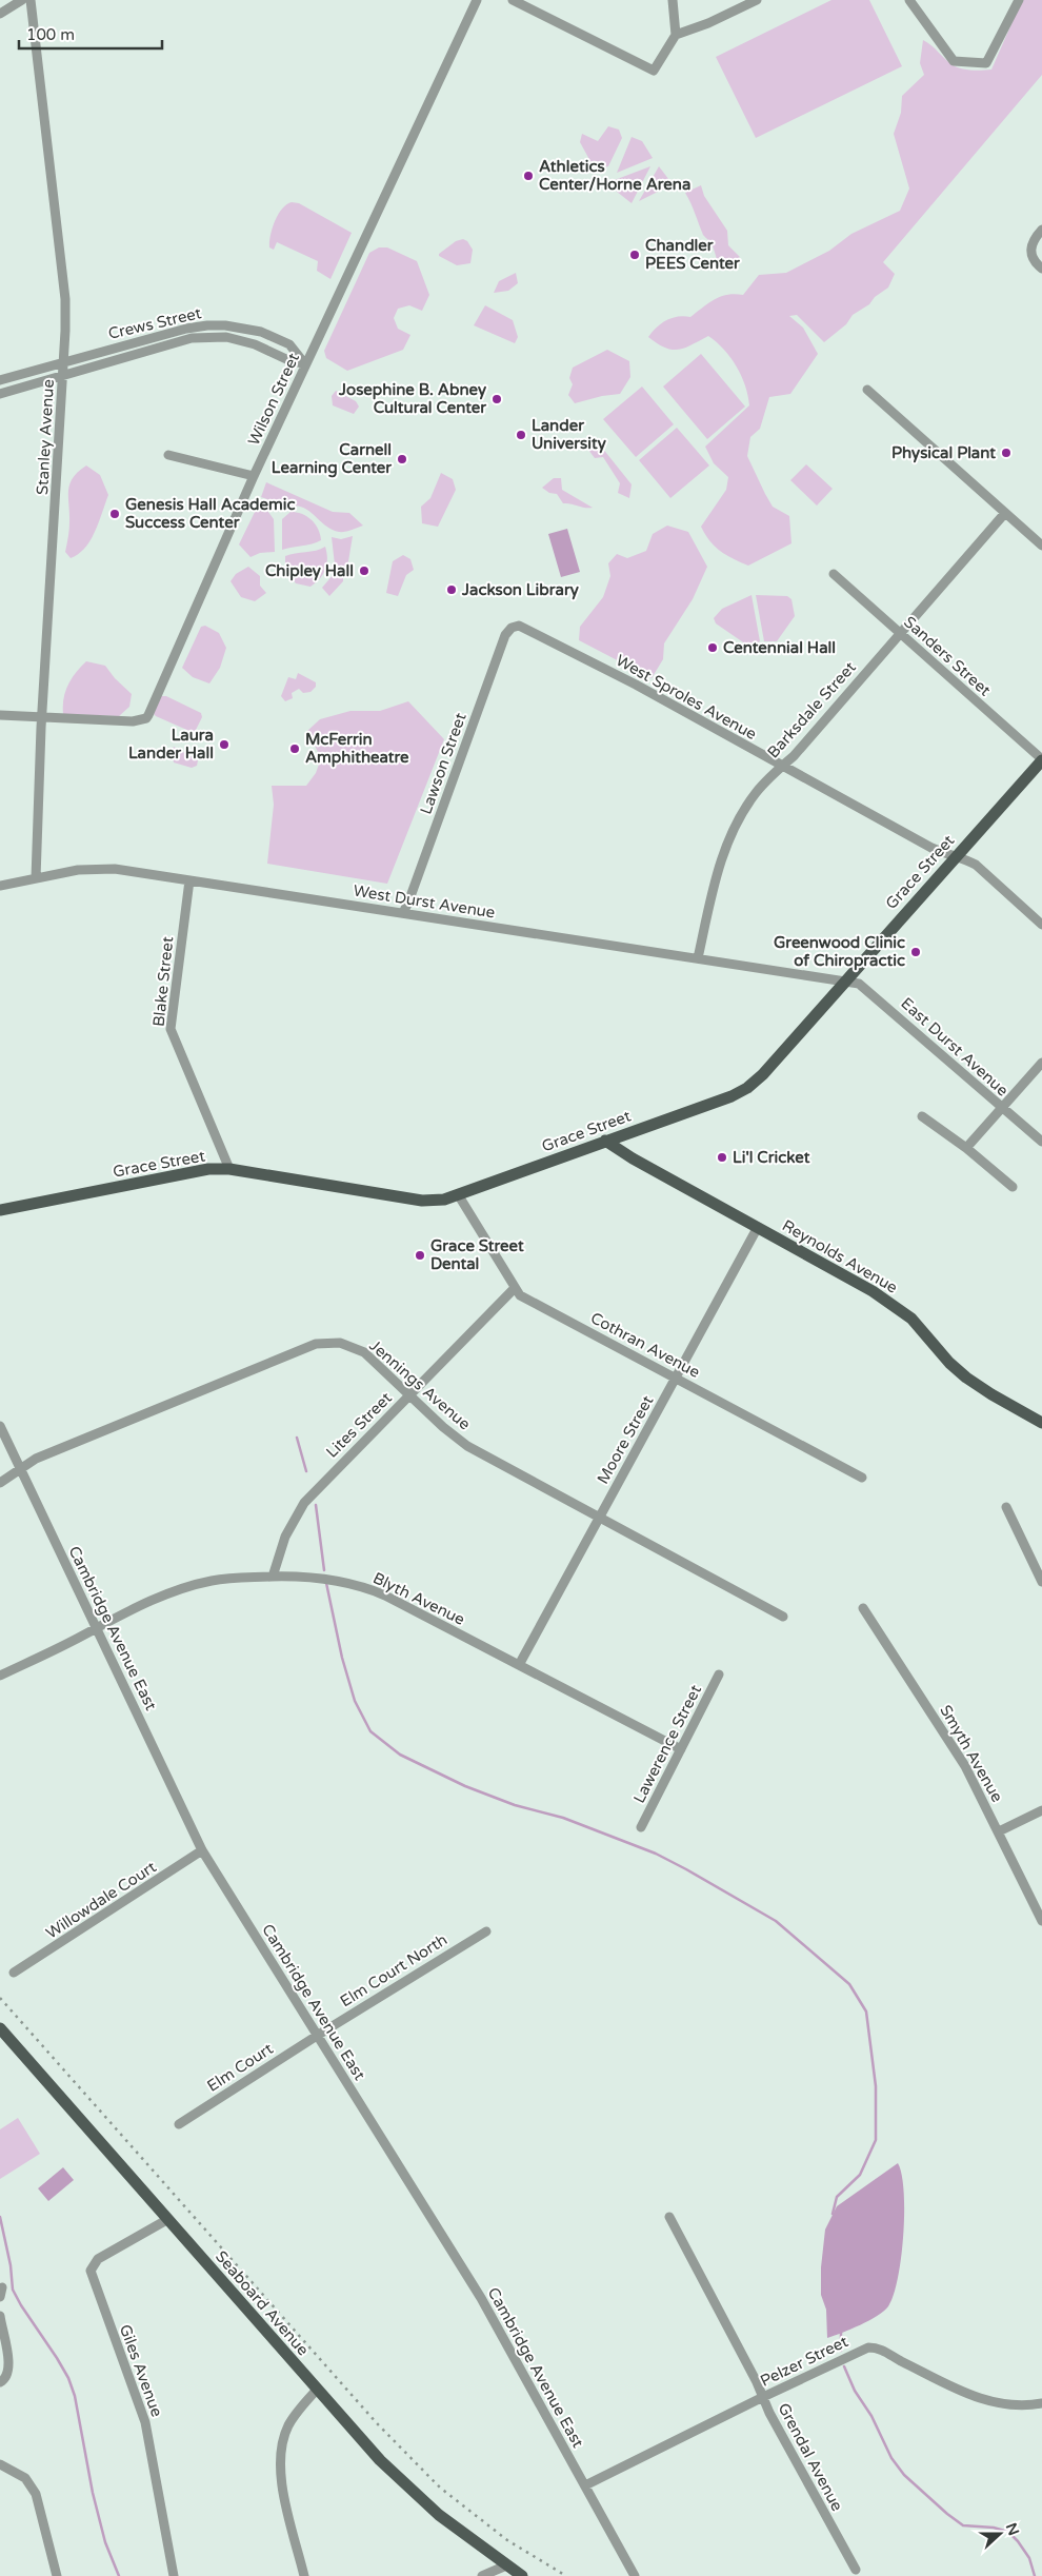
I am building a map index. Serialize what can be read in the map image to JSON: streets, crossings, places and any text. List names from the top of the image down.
{
  "streets": {
    "main road": ["Grace Street", "Reynolds Avenue", "Seaboard Avenue"],
    "street": [
      "Crews Street",
      "Wilson Street",
      "Stanley Avenue",
      "Sanders Street",
      "West Sproles Avenue",
      "Barksdale Street",
      "Lawson Street",
      "West Durst Avenue",
      "Blake Street",
      "East Durst Avenue",
      "Cothran Avenue",
      "Jennings Avenue",
      "Lites Street",
      "Moore Street",
      "Blyth Avenue",
      "Cambridge Avenue East",
      "Lawerence Street",
      "Smyth Avenue",
      "Willowdale Court",
      "Elm Court North",
      "Elm Court",
      "Pelzer Street",
      "Giles Avenue",
      "Grendal Avenue"
    ]
  },
  "crossings": [
    ["Crews Street", "Wilson Street"],
    ["Crews Street", "Stanley Avenue"],
    ["Wilson Street", "Stanley Avenue"],
    ["Stanley Avenue", "West Durst Avenue"],
    ["Sanders Street", "Barksdale Street"],
    ["Sanders Street", "Grace Street"],
    ["West Sproles Avenue", "Barksdale Street"],
    ["West Sproles Avenue", "Lawson Street"],
    ["West Sproles Avenue", "Grace Street"],
    ["Barksdale Street", "West Durst Avenue"],
    ["Lawson Street", "West Durst Avenue"],
    ["Grace Street", "West Durst Avenue"],
    ["Grace Street", "Blake Street"],
    ["Grace Street", "East Durst Avenue"],
    ["Grace Street", "Reynolds Avenue"],
    ["Grace Street", "Cothran Avenue"],
    ["West Durst Avenue", "Blake Street"],
    ["West Durst Avenue", "East Durst Avenue"],
    ["Reynolds Avenue", "Moore Street"],
    ["Cothran Avenue", "Lites Street"],
    ["Cothran Avenue", "Moore Street"],
    ["Jennings Avenue", "Lites Street"],
    ["Jennings Avenue", "Moore Street"],
    ["Jennings Avenue", "Cambridge Avenue East"],
    ["Lites Street", "Blyth Avenue"],
    ["Moore Street", "Blyth Avenue"],
    ["Blyth Avenue", "Cambridge Avenue East"],
    ["Blyth Avenue", "Lawerence Street"],
    ["Cambridge Avenue East", "Willowdale Court"],
    ["Cambridge Avenue East", "Elm Court North"],
    ["Cambridge Avenue East", "Elm Court"],
    ["Cambridge Avenue East", "Pelzer Street"],
    ["Elm Court North", "Elm Court"],
    ["Seaboard Avenue", "Giles Avenue"],
    ["Pelzer Street", "Grendal Avenue"]
  ],
  "places": [
    "Athletics Center/Horne Arena",
    "Chandler PEES Center",
    "Josephine B. Abney Cultural Center",
    "Lander University",
    "Physical Plant",
    "Carnell Learning Center",
    "Genesis Hall Academic Success Center",
    "Chipley Hall",
    "Jackson Library",
    "Centennial Hall",
    "Laura Lander Hall",
    "McFerrin Amphitheatre",
    "Greenwood Clinic of Chiropractic",
    "Li'l Cricket",
    "Grace Street Dental"
  ],
  "scale_bar": "100 m",
  "north": "right"
}
